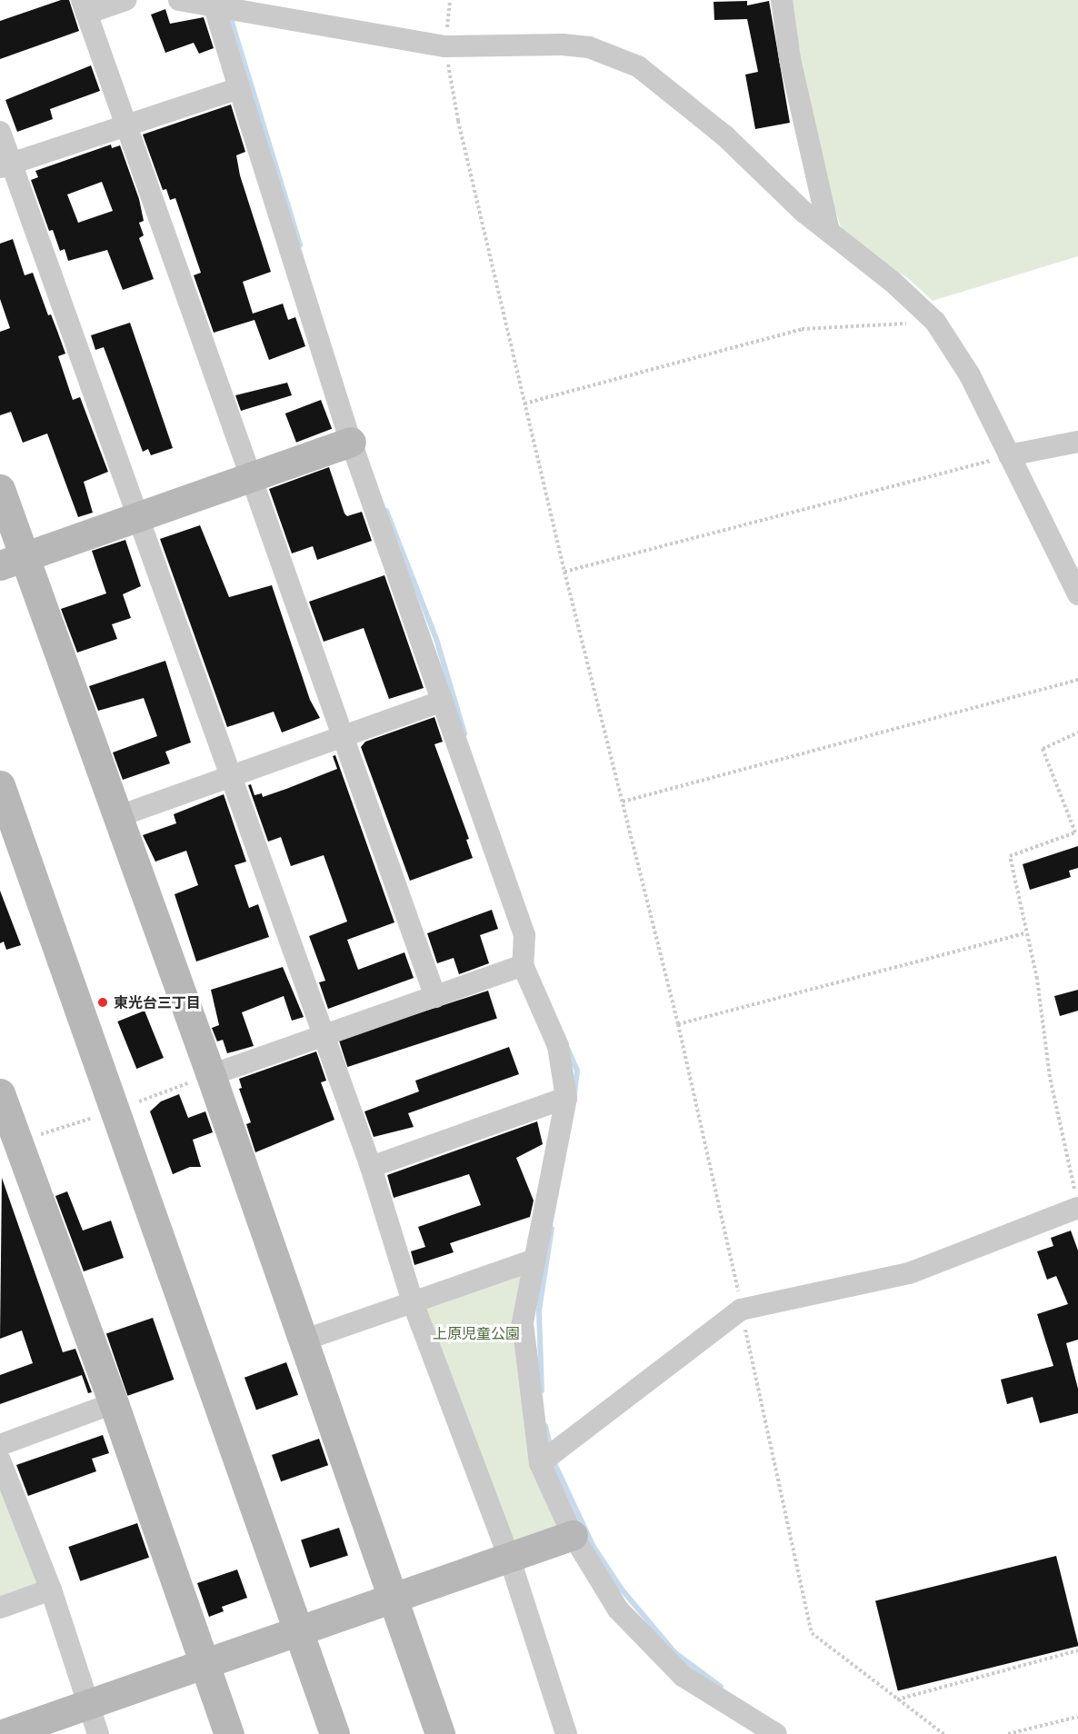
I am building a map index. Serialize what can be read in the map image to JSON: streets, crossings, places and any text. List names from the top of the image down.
{
  "parks": ["上原児童公園"],
  "places": ["東光台三丁目"]
}
